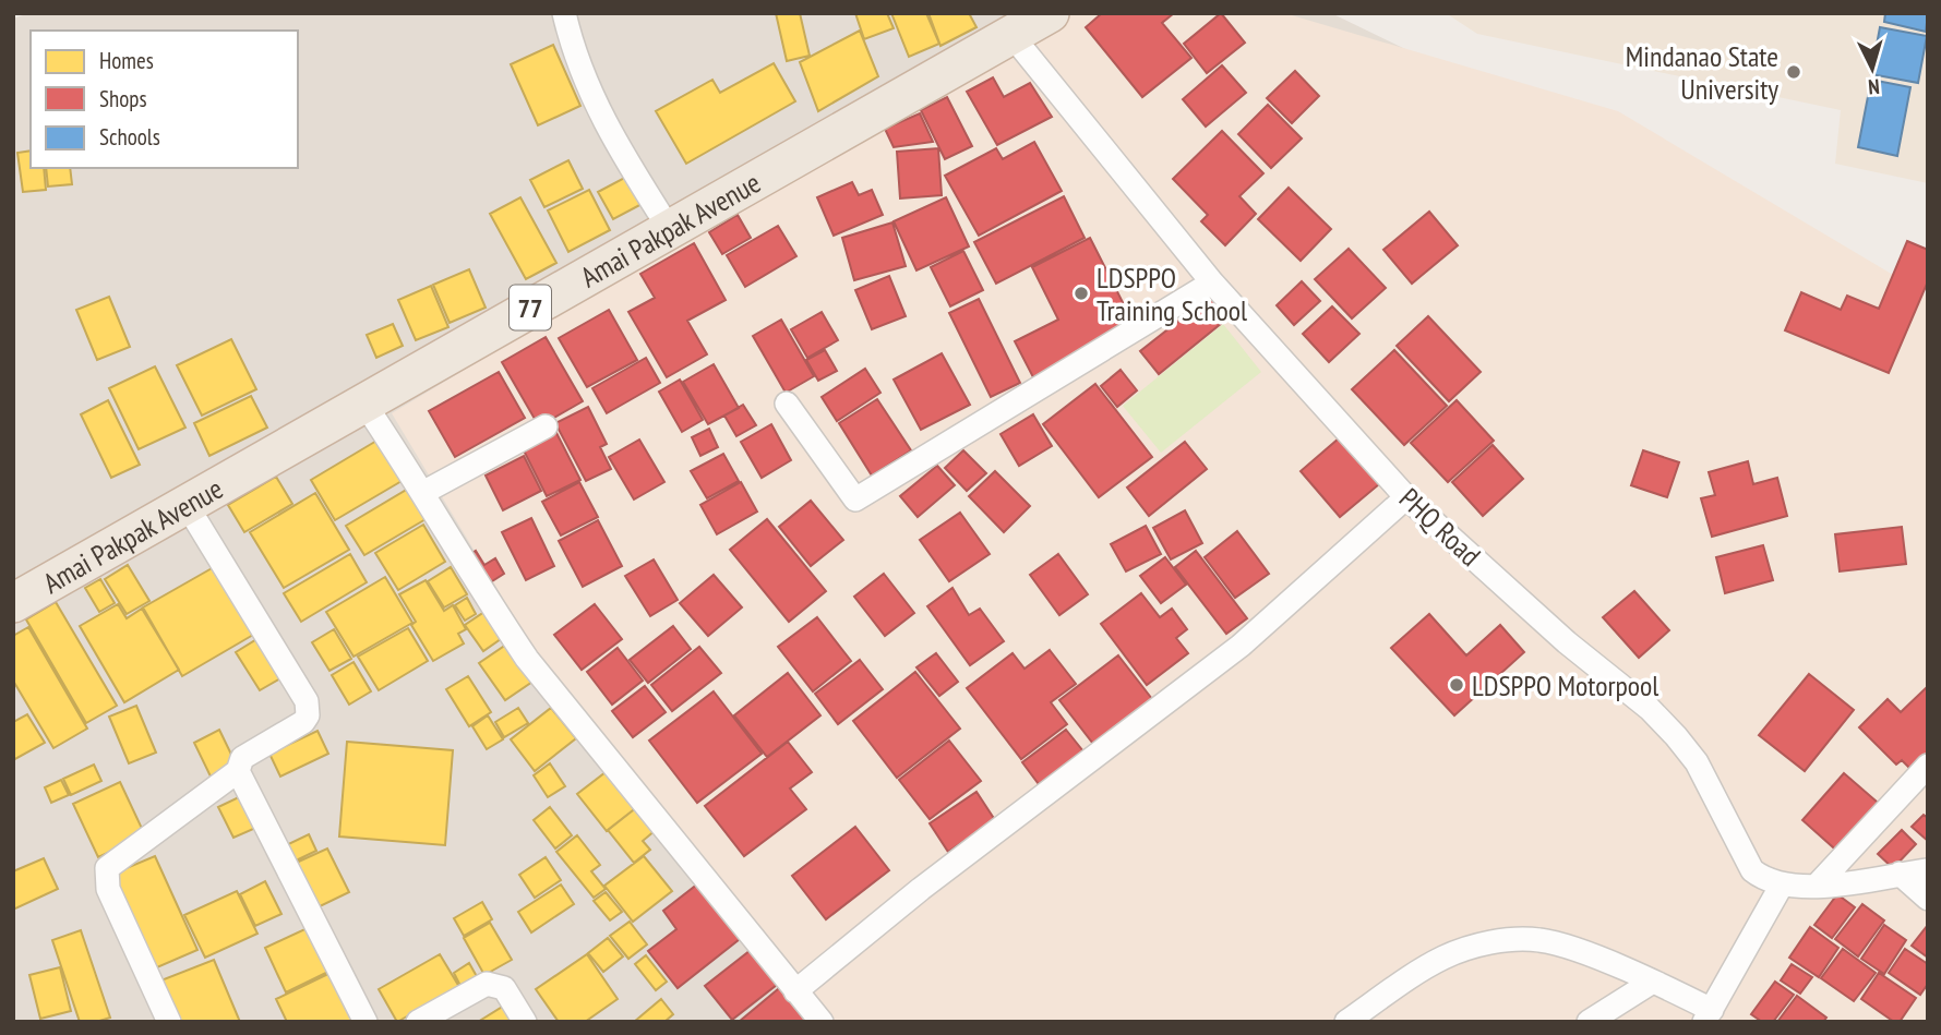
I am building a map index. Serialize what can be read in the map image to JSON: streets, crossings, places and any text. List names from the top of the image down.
{
  "streets": {
    "highway": ["Amai Pakpak Avenue", "77"],
    "street": ["PHQ Road"]
  },
  "crossings": [
    ["Amai Pakpak Avenue", "PHQ Road"]
  ],
  "places": ["Mindanao State University", "LDSPPO Training School", "LDSPPO Motorpool"],
  "legend": ["Homes", "Shops", "Schools"],
  "north": "bottom"
}
